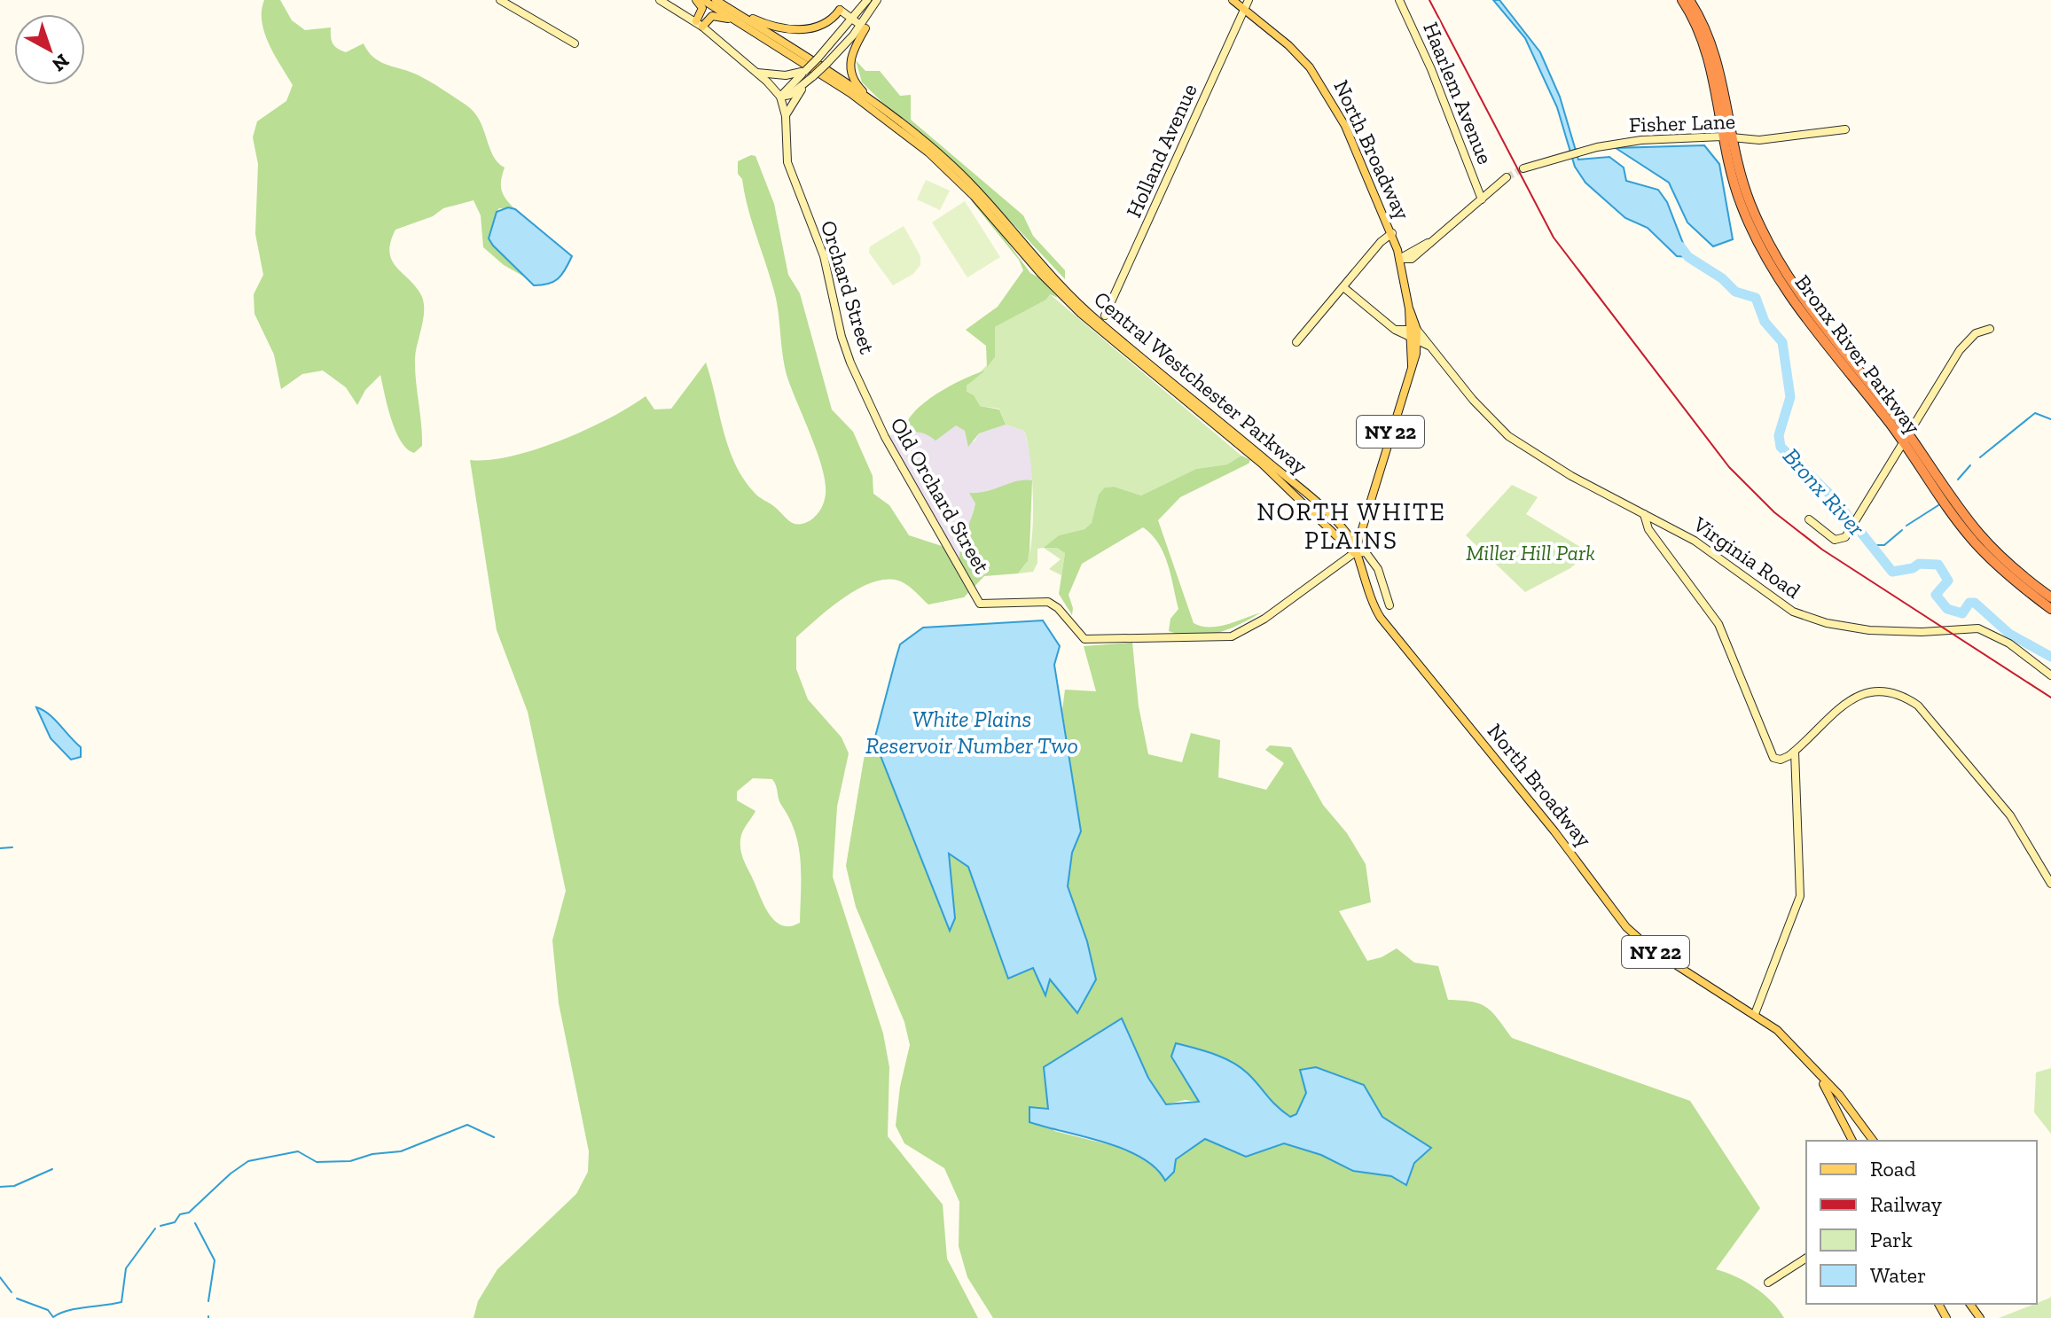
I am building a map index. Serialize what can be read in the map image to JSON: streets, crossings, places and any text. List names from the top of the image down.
{
  "streets": {
    "highway": ["Bronx River Parkway"],
    "main road": ["North Broadway", "Central Westchester Parkway", "NY 22"],
    "street": [
      "Haarlem Avenue",
      "Fisher Lane",
      "Holland Avenue",
      "Orchard Street",
      "Old Orchard Street",
      "Virginia Road"
    ]
  },
  "crossings": [
    ["Fisher Lane", "Bronx River Parkway"],
    ["North Broadway", "Holland Avenue"],
    ["North Broadway", "Central Westchester Parkway"],
    ["North Broadway", "NY 22"],
    ["North Broadway", "Old Orchard Street"],
    ["North Broadway", "Virginia Road"],
    ["Orchard Street", "Old Orchard Street"],
    ["Central Westchester Parkway", "Old Orchard Street"]
  ],
  "districts": ["NORTH WHITE PLAINS"],
  "water": ["Bronx River", "White Plains Reservoir Number Two"],
  "parks": ["Miller Hill Park"],
  "legend": [
    "Road",
    "Railway",
    "Park",
    "Water"
  ],
  "north": "bottom right"
}
